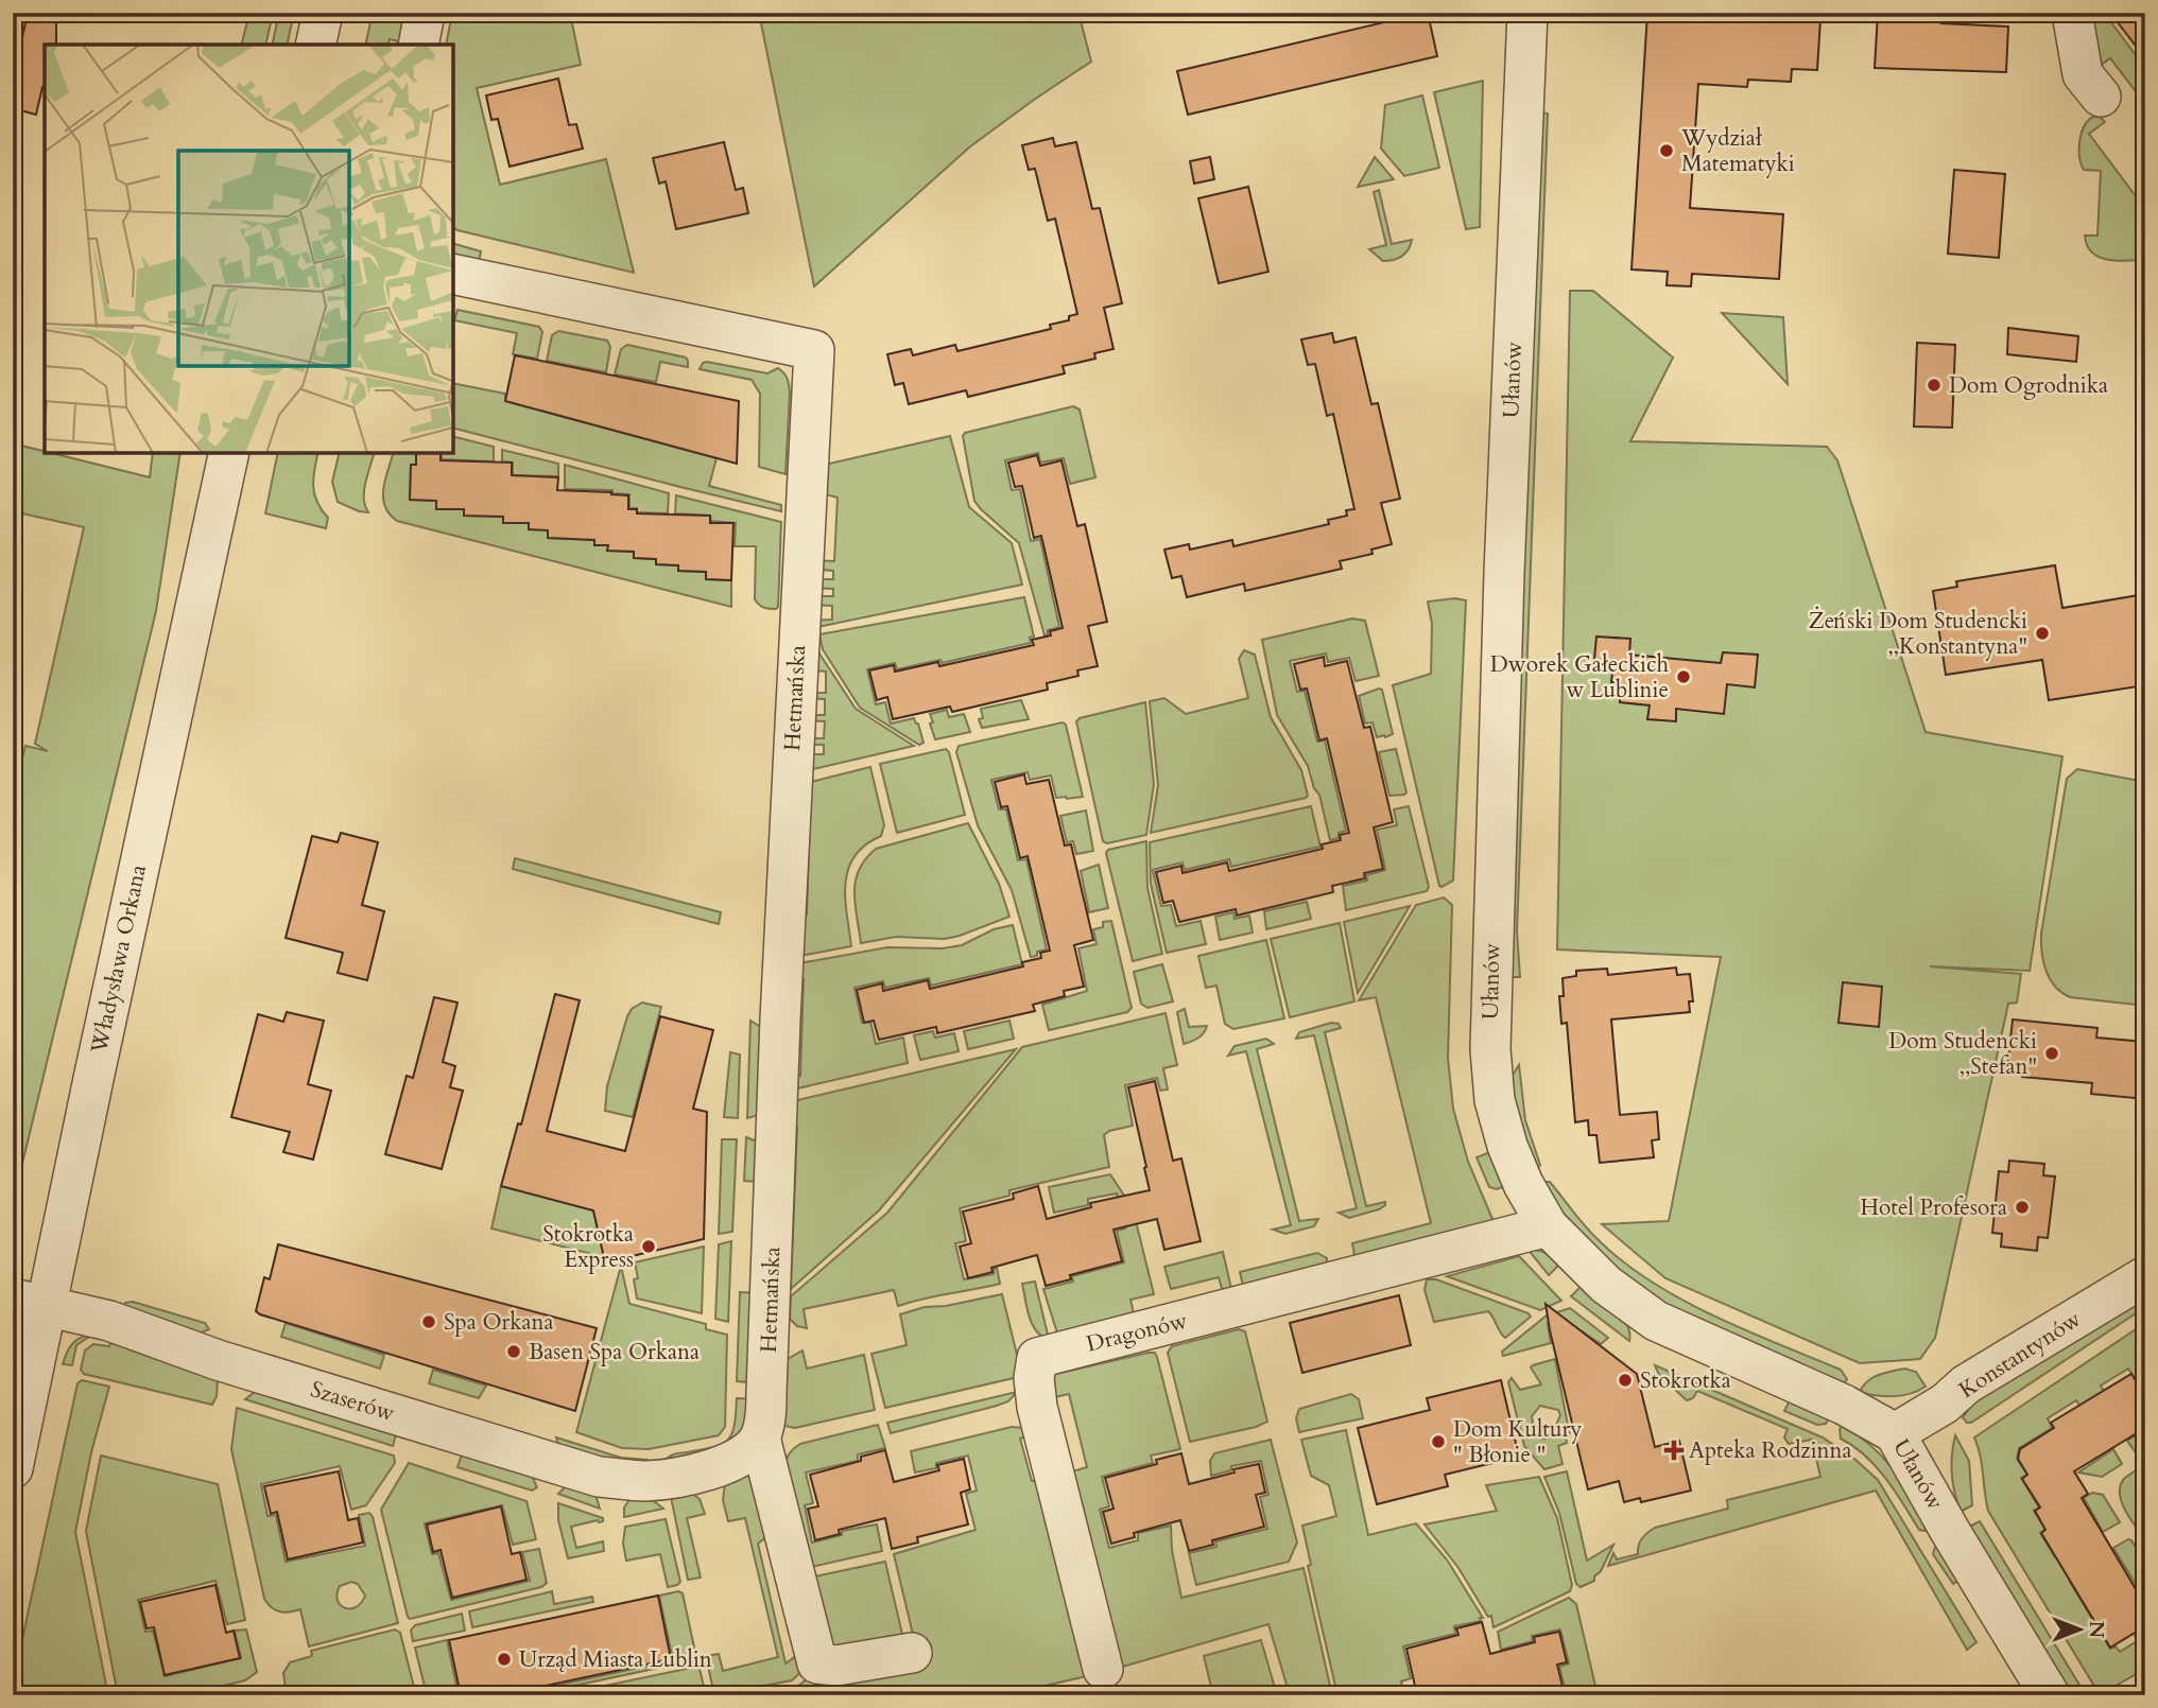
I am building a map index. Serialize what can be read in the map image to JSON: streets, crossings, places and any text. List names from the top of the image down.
{
  "streets": {
    "street": [
      "Ułanów",
      "Hetmańska",
      "Władysława Orkana",
      "Dragonów",
      "Konstantynów",
      "Szaserów"
    ]
  },
  "crossings": [
    ["Ułanów", "Dragonów"],
    ["Ułanów", "Konstantynów"],
    ["Hetmańska", "Szaserów"],
    ["Władysława Orkana", "Szaserów"]
  ],
  "places": {
    "other": [
      "Wydział Matematyki",
      "Dom Ogrodnika",
      "Żeński Dom Studencki ,,Konstantyna\"",
      "Dworek Gałeckich w Lublinie",
      "Dom Studencki ,,Stefan\"",
      "Hotel Profesora",
      "Stokrotka Express",
      "Spa Orkana",
      "Basen Spa Orkana",
      "Stokrotka",
      "Dom Kultury \" Błonie \"",
      "Urząd Miasta Lublin"
    ],
    "health": ["Apteka Rodzinna"]
  },
  "north": "right"
}
